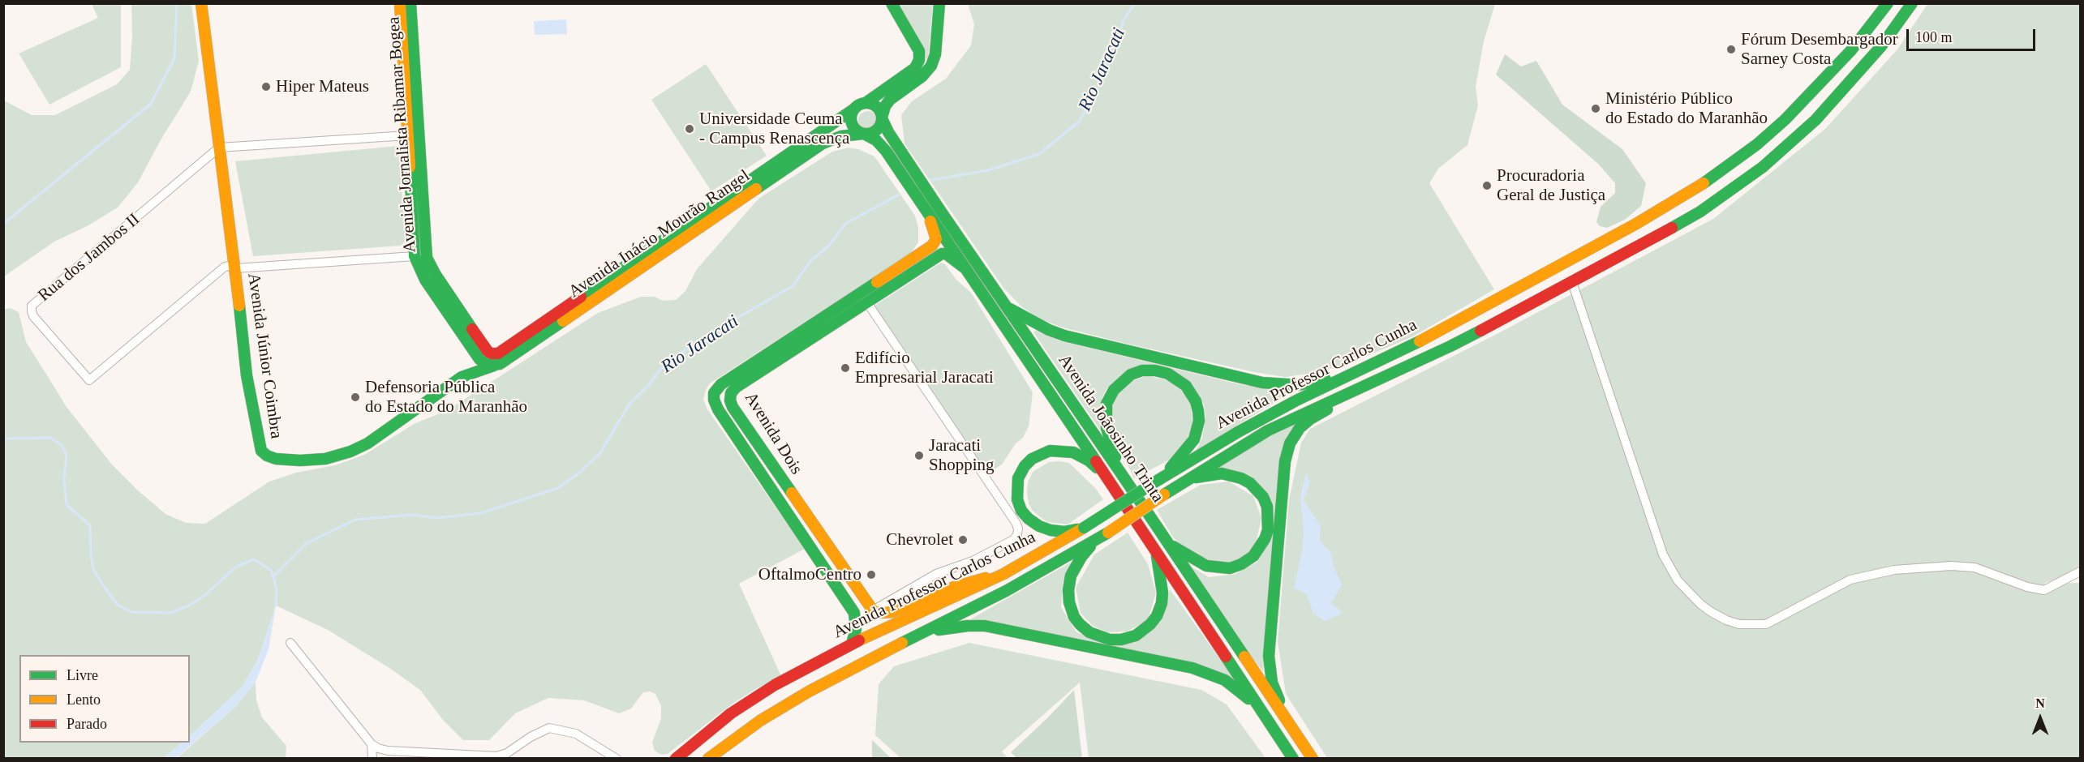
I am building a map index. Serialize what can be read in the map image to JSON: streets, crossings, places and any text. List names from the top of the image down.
{
  "streets": {
    "main road": [
      "Avenida Jornalista Ribamar Bogea",
      "Avenida Inácio Mourão Rangel",
      "Avenida Júnior Coimbra",
      "Avenida Professor Carlos Cunha",
      "Avenida Joãosinho Trinta",
      "Avenida Dois"
    ],
    "street": ["Rua dos Jambos II"]
  },
  "crossings": [
    ["Avenida Jornalista Ribamar Bogea", "Avenida Inácio Mourão Rangel"],
    ["Avenida Jornalista Ribamar Bogea", "Avenida Júnior Coimbra"],
    ["Avenida Inácio Mourão Rangel", "Avenida Júnior Coimbra"],
    ["Avenida Inácio Mourão Rangel", "Avenida Joãosinho Trinta"],
    ["Rua dos Jambos II", "Avenida Júnior Coimbra"],
    ["Avenida Professor Carlos Cunha", "Avenida Dois"],
    ["Avenida Joãosinho Trinta", "Avenida Dois"]
  ],
  "water": ["Rio Jaracati"],
  "places": [
    "Fórum Desembargador Sarney Costa",
    "Hiper Mateus",
    "Ministério Público do Estado do Maranhão",
    "Universidade Ceuma - Campus Renascença",
    "Procuradoria Geral de Justiça",
    "Edifício Empresarial Jaracati",
    "Defensoria Pública do Estado do Maranhão",
    "Jaracati Shopping",
    "Chevrolet",
    "OftalmoCentro"
  ],
  "legend": ["Livre", "Lento", "Parado"],
  "scale_bar": "100 m",
  "north": "top"
}
